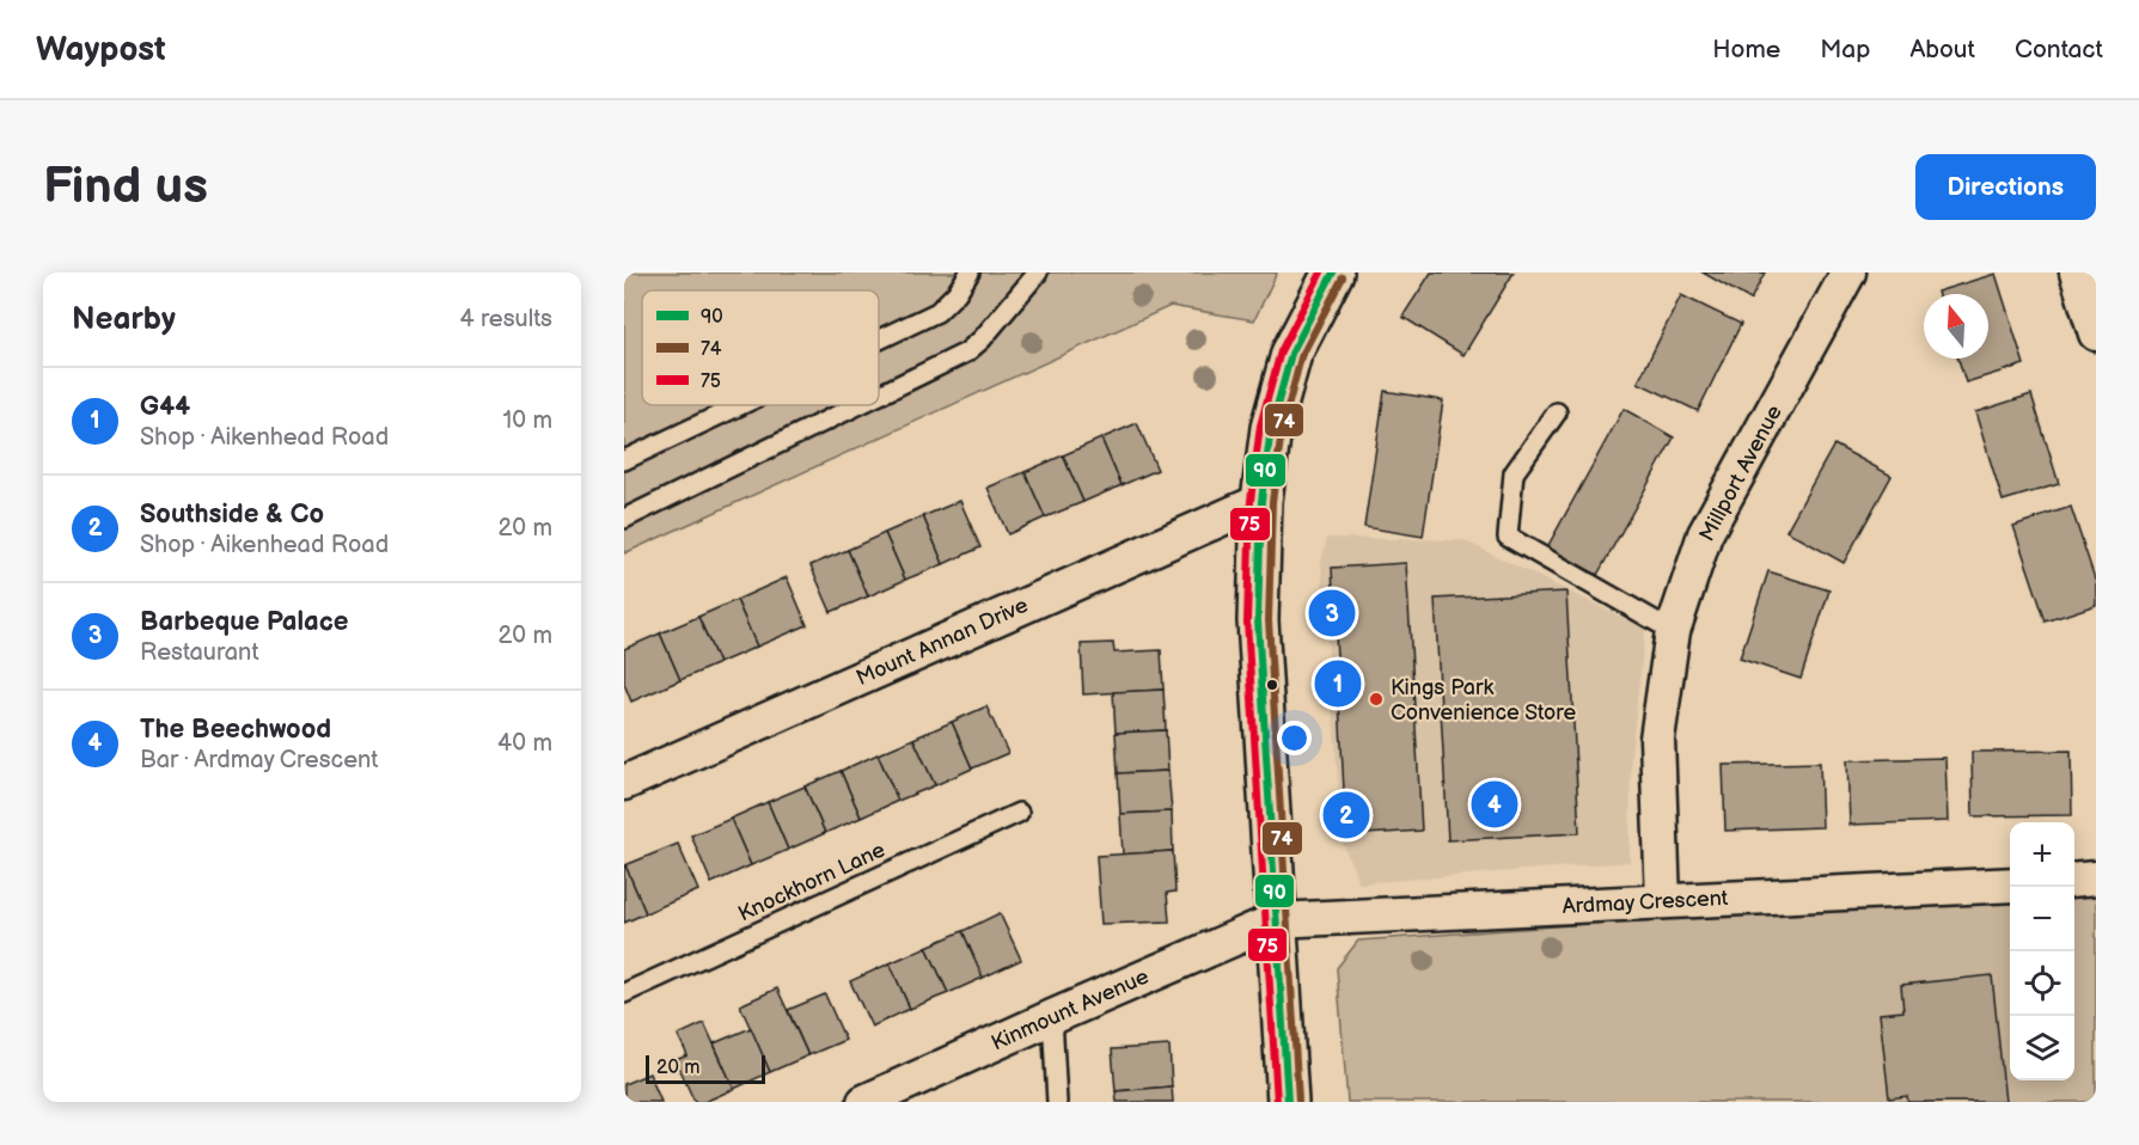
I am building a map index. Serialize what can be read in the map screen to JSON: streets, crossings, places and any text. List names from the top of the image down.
{
  "streets": {
    "street": [
      "Millport Avenue",
      "Mount Annan Drive",
      "Ardmay Crescent",
      "Kinmount Avenue"
    ],
    "lane": ["Knockhorn Lane"]
  },
  "crossings": [
    ["Millport Avenue", "Ardmay Crescent"],
    ["Ardmay Crescent", "Kinmount Avenue"]
  ],
  "places": ["Kings Park Convenience Store"],
  "lines": ["transit line 90", "transit line 75", "transit line 74"],
  "legend": ["90", "74", "75"],
  "scale_bar": "20 m",
  "north": "top",
  "page": {
    "header": "Waypost",
    "nav": [
      "Home",
      "Map",
      "About",
      "Contact"
    ],
    "buttons": "Directions",
    "title": "Find us",
    "heading": ["Nearby", "4 results"],
    "list": [
      {
        "mark": "1",
        "name": "G44",
        "note": "Shop · Aikenhead Road",
        "value": "10 m"
      },
      {
        "mark": "2",
        "name": "Southside & Co",
        "note": "Shop · Aikenhead Road",
        "value": "20 m"
      },
      {
        "mark": "3",
        "name": "Barbeque Palace",
        "note": "Restaurant",
        "value": "20 m"
      },
      {
        "mark": "4",
        "name": "The Beechwood",
        "note": "Bar · Ardmay Crescent",
        "value": "40 m"
      }
    ],
    "pins": [
      "3",
      "1",
      "4",
      "2"
    ],
    "map_buttons": ["+", "−"],
    "scale": "20 m"
  }
}
